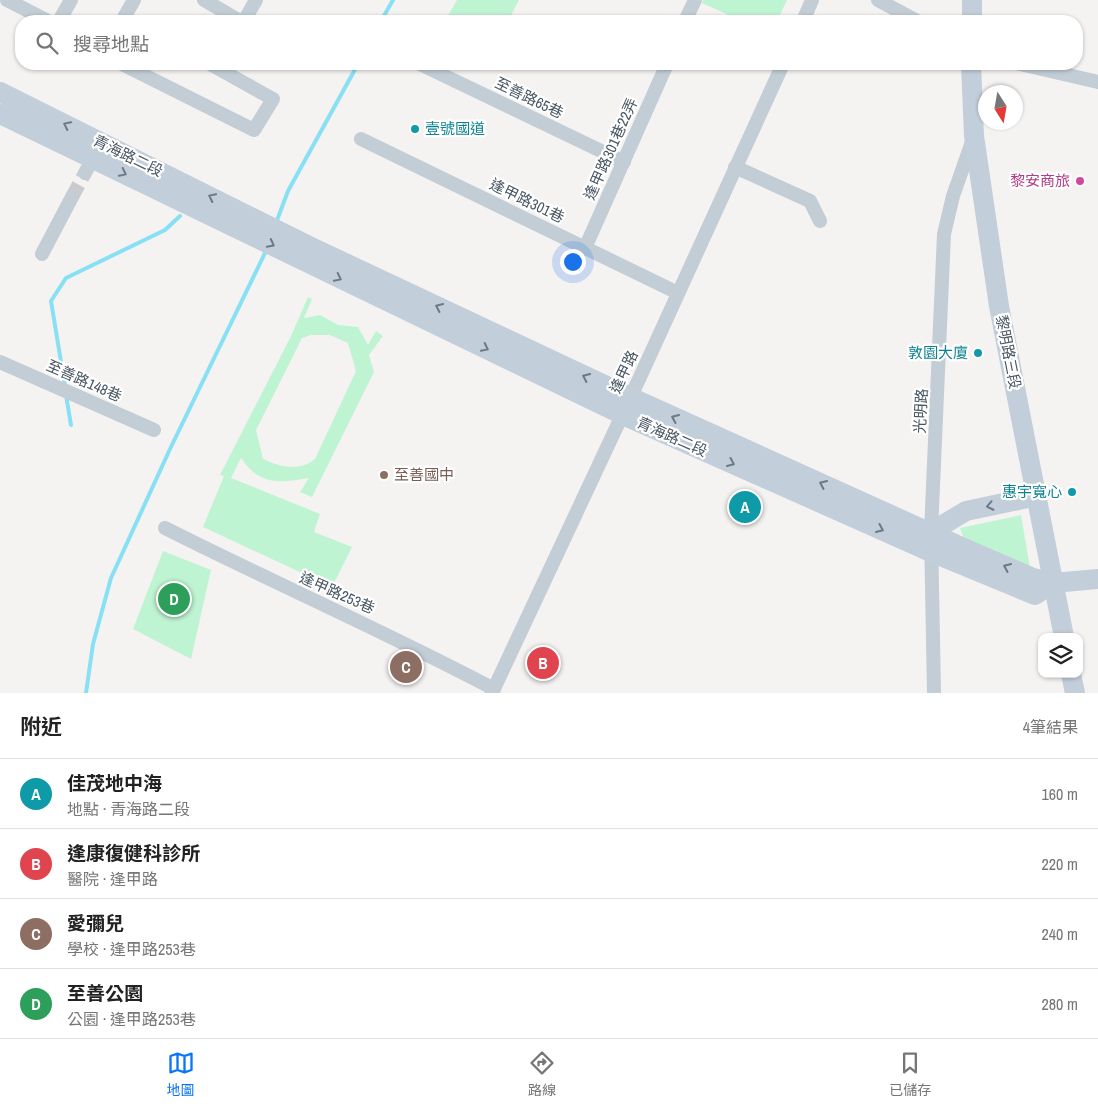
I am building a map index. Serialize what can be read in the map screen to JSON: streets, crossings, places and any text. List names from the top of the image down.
{
  "streets": {
    "main road": ["青海路二段", "黎明路三段"],
    "street": [
      "至善路65巷",
      "逢甲路301巷22弄",
      "逢甲路301巷",
      "逢甲路",
      "至善路148巷",
      "光明路",
      "逢甲路253巷"
    ]
  },
  "crossings": [
    ["至善路65巷", "逢甲路301巷22弄"],
    ["逢甲路301巷22弄", "逢甲路301巷"],
    ["青海路二段", "黎明路三段"],
    ["青海路二段", "逢甲路"],
    ["青海路二段", "光明路"],
    ["逢甲路301巷", "逢甲路"],
    ["黎明路三段", "光明路"],
    ["逢甲路", "逢甲路253巷"]
  ],
  "places": [
    "壹號國道",
    "黎安商旅",
    "敦園大廈",
    "至善國中",
    "惠宇寬心"
  ],
  "north": "bottom",
  "page": {
    "search": "搜尋地點",
    "pins": [
      "A",
      "D",
      "B",
      "C"
    ],
    "heading": ["附近", "4筆結果"],
    "list": [
      {
        "mark": "A",
        "name": "佳茂地中海",
        "note": "地點 · 青海路二段",
        "value": "160 m"
      },
      {
        "mark": "B",
        "name": "逢康復健科診所",
        "note": "醫院 · 逢甲路",
        "value": "220 m"
      },
      {
        "mark": "C",
        "name": "愛彌兒",
        "note": "學校 · 逢甲路253巷",
        "value": "240 m"
      },
      {
        "mark": "D",
        "name": "至善公園",
        "note": "公園 · 逢甲路253巷",
        "value": "280 m"
      }
    ],
    "nav": ["地圖", "路線", "已儲存"]
  }
}
